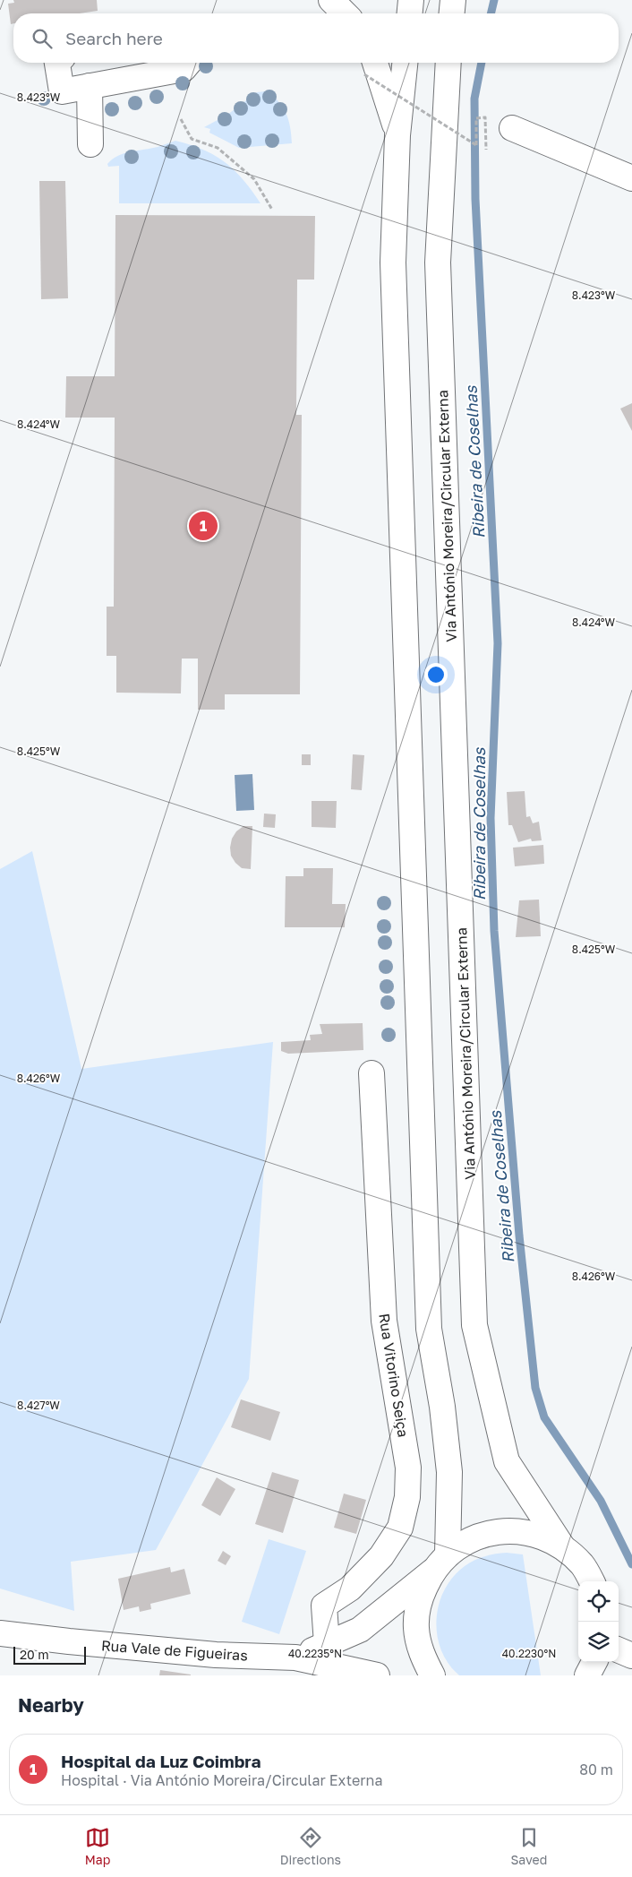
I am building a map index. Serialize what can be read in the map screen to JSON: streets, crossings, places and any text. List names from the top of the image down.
{
  "streets": {
    "main road": ["Via António Moreira/Circular Externa", "Rua Vitorino Seiça", "Rua Vale de Figueiras"]
  },
  "crossings": [
    ["Via António Moreira/Circular Externa", "Rua Vale de Figueiras"],
    ["Rua Vitorino Seiça", "Rua Vale de Figueiras"]
  ],
  "water": ["Ribeira de Coselhas"],
  "scale_bar": "20 m",
  "page": {
    "search": "Search here",
    "pins": "1",
    "scale": "20 m",
    "heading": "Nearby",
    "list": [
      {
        "mark": "1",
        "name": "Hospital da Luz Coimbra",
        "note": "Hospital · Via António Moreira/Circular Externa",
        "value": "80 m"
      }
    ],
    "nav": ["Map", "Directions", "Saved"]
  },
  "coordinates": [
    "8.423°W",
    "8.424°W",
    "8.425°W",
    "8.426°W",
    "8.427°W",
    "40.2235°N",
    "40.2230°N"
  ]
}
